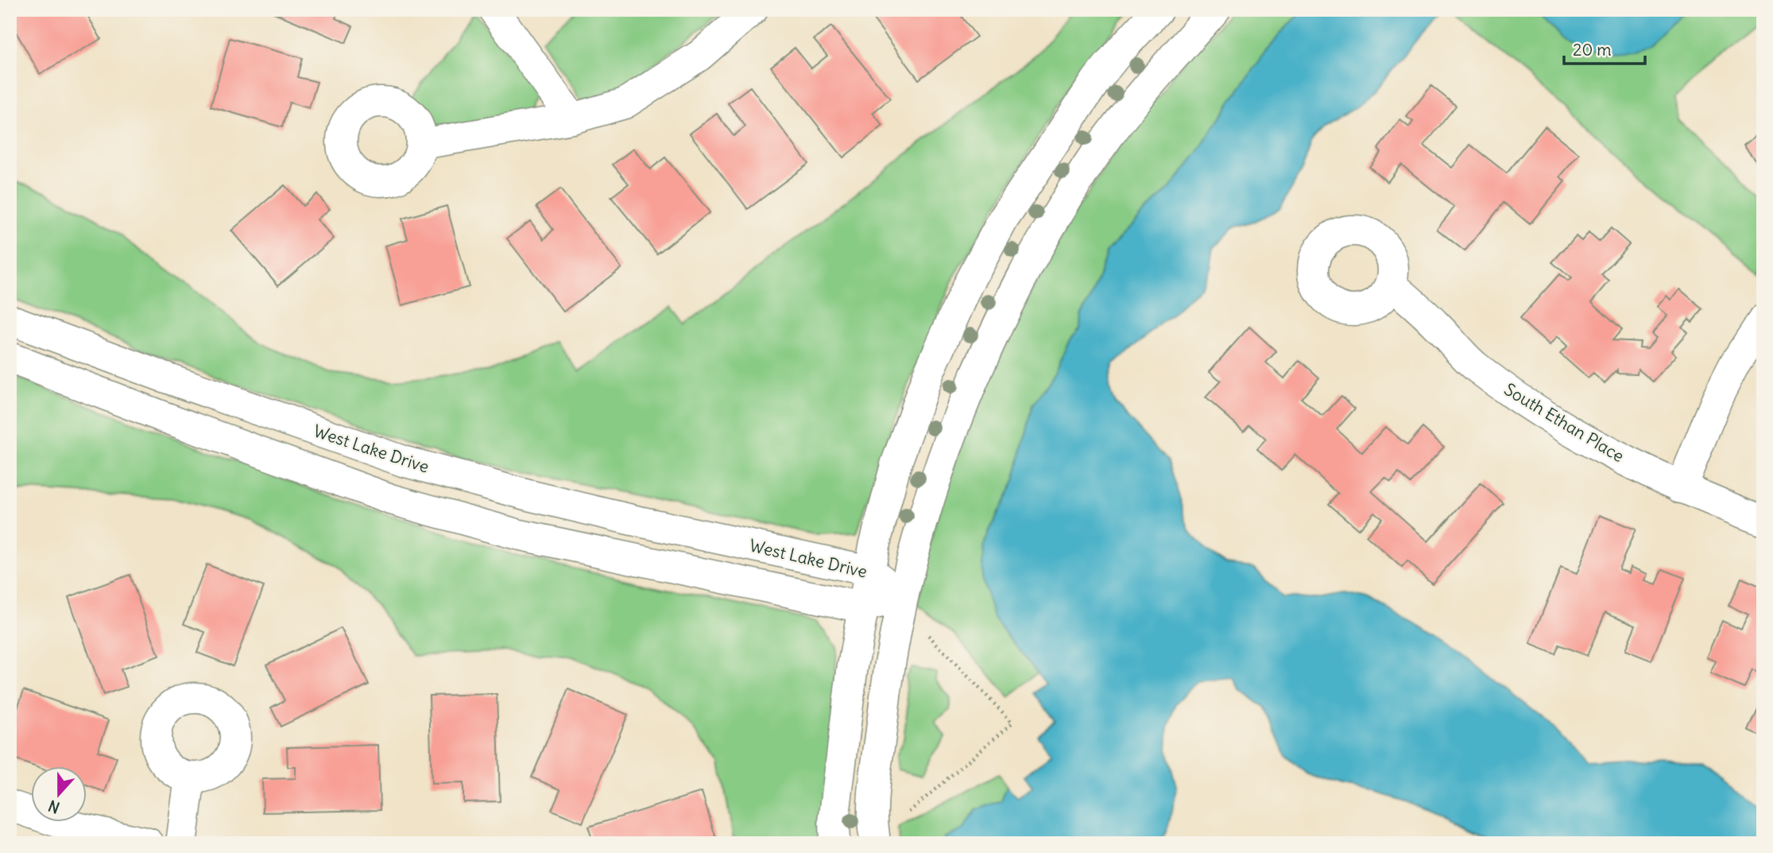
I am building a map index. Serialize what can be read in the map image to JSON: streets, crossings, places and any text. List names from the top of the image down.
{
  "streets": {
    "street": ["South Ethan Place", "West Lake Drive"]
  },
  "scale_bar": "20 m",
  "north": "bottom"
}
